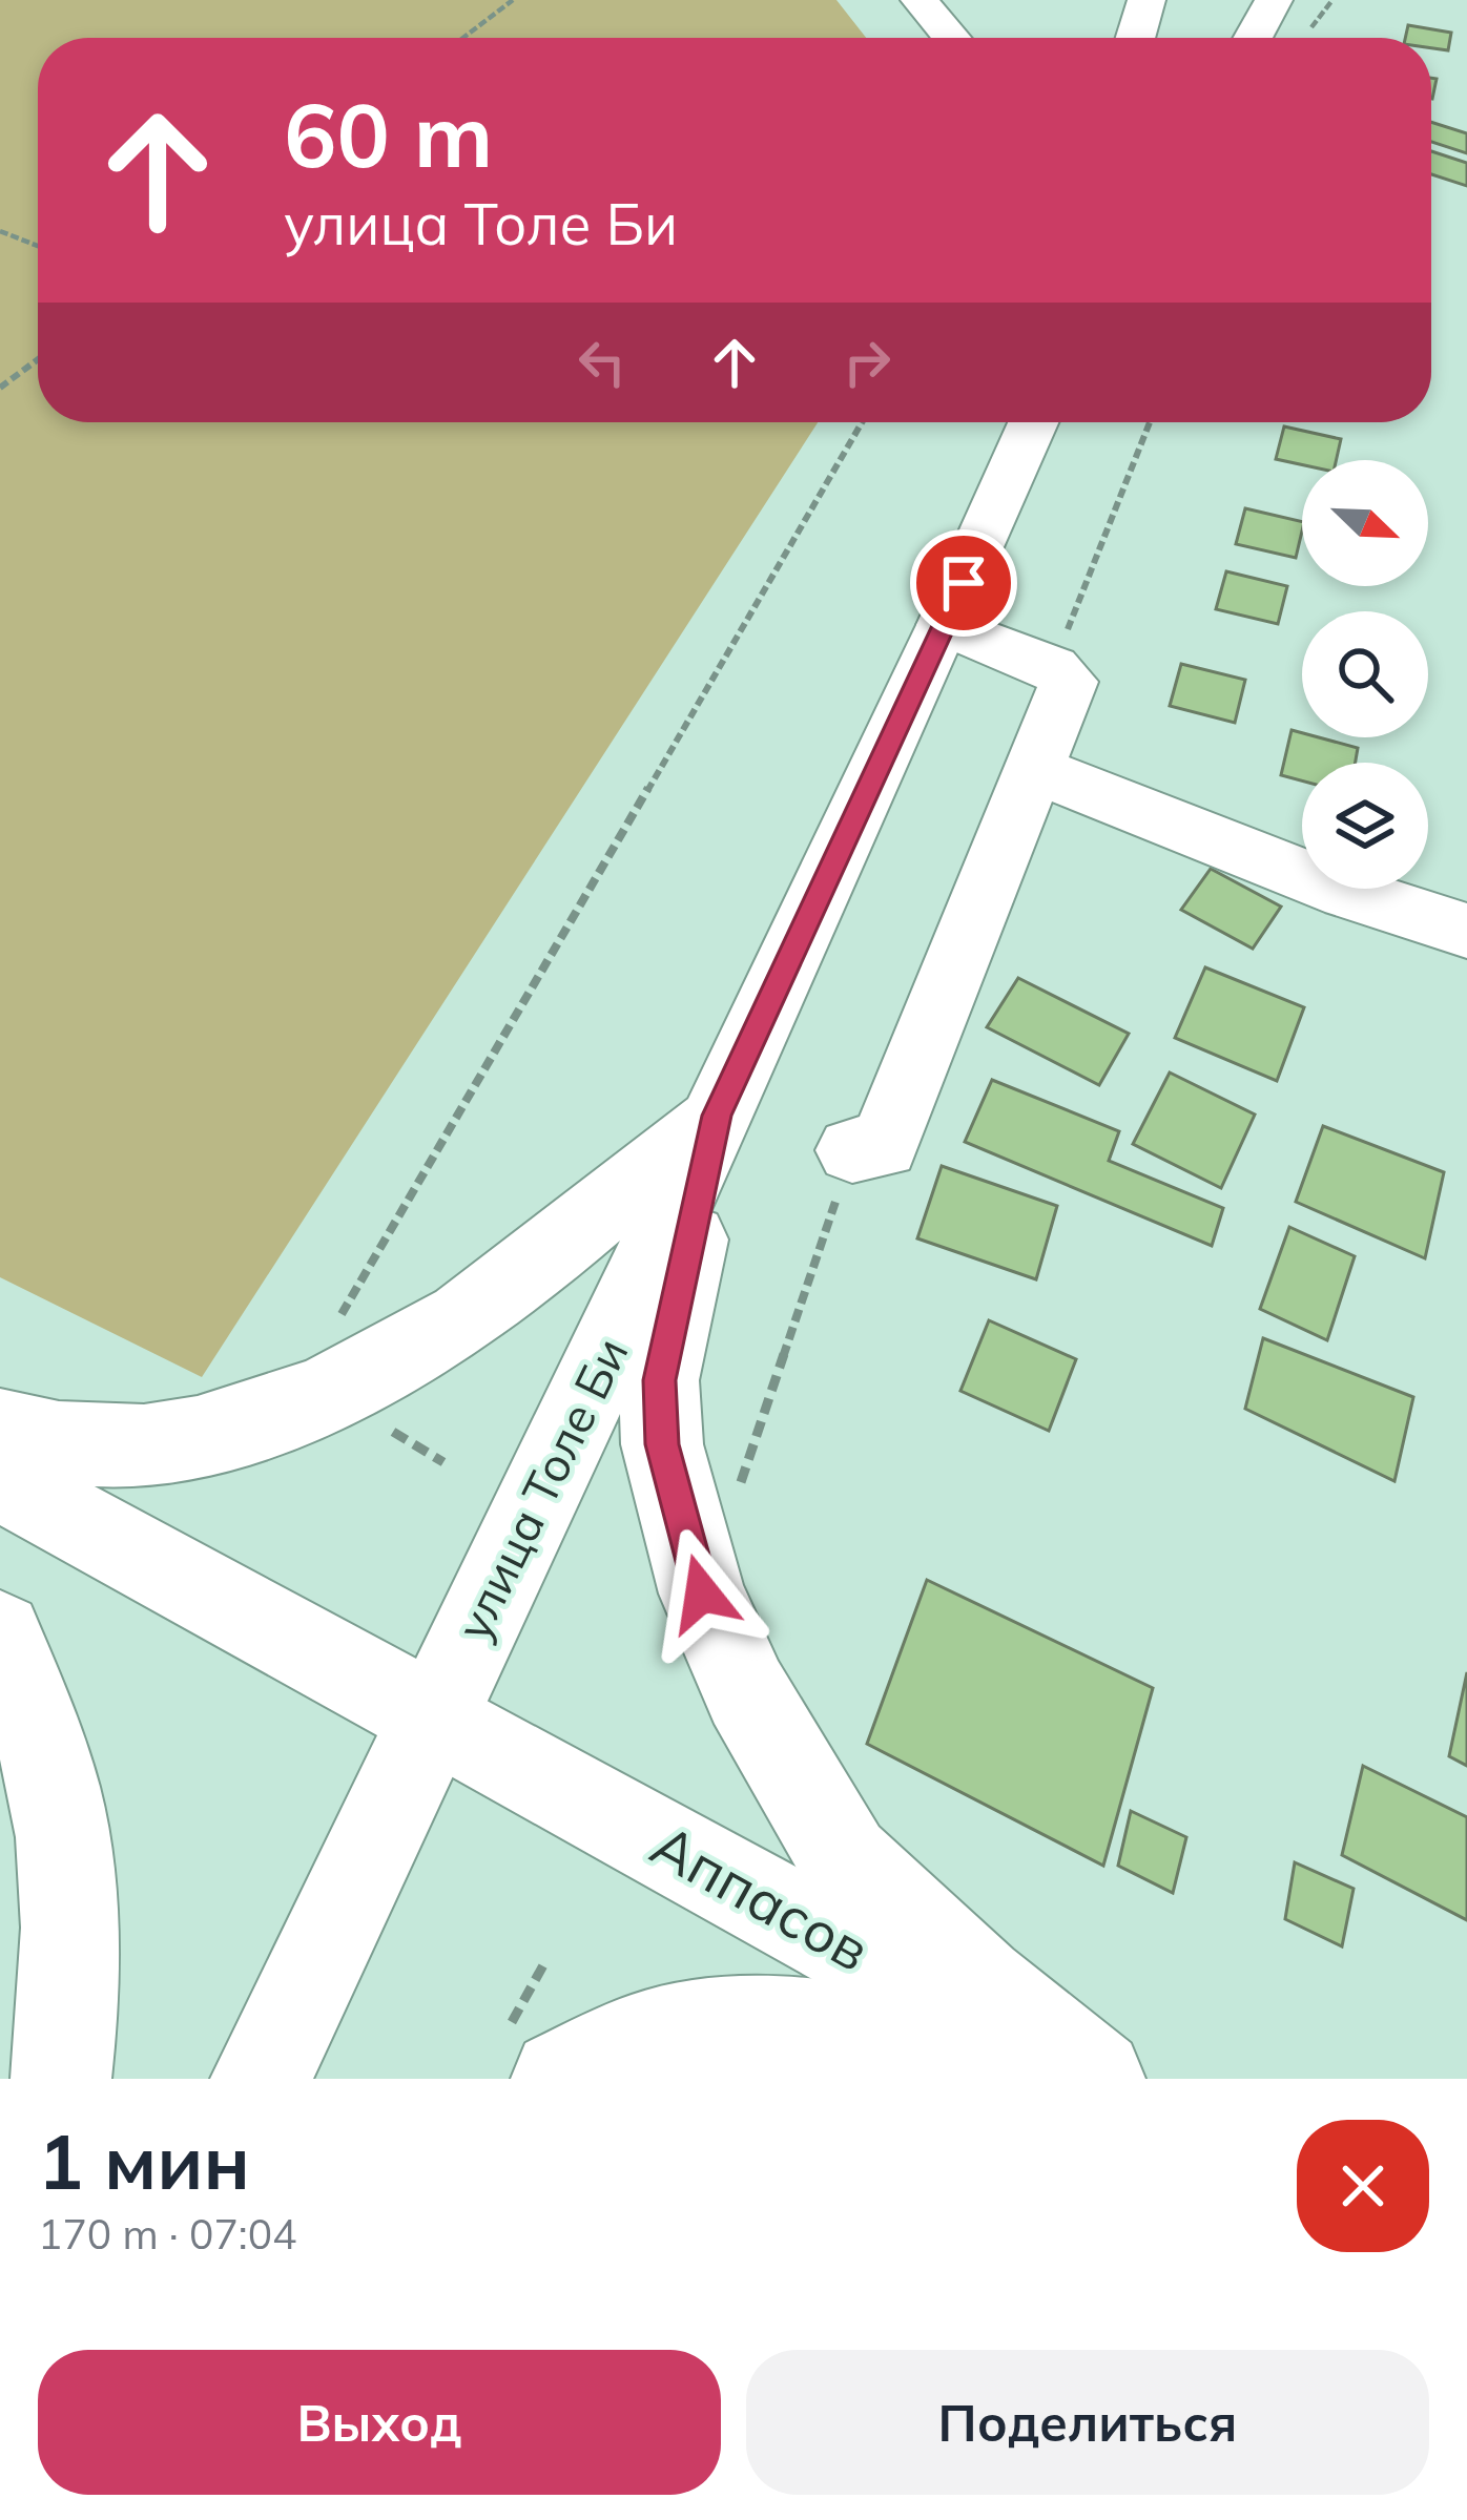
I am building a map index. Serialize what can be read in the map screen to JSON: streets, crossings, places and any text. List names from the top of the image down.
{
  "streets": {
    "main road": ["улица Толе Би", "Аппасов"]
  },
  "crossings": [
    ["улица Толе Би", "Аппасов"]
  ],
  "north": "bottom right",
  "page": {
    "turn": ["60 m", "улица Толе Би"],
    "heading": ["1 мин", "170 m · 07:04"],
    "buttons": ["Выход", "Поделиться"]
  }
}
